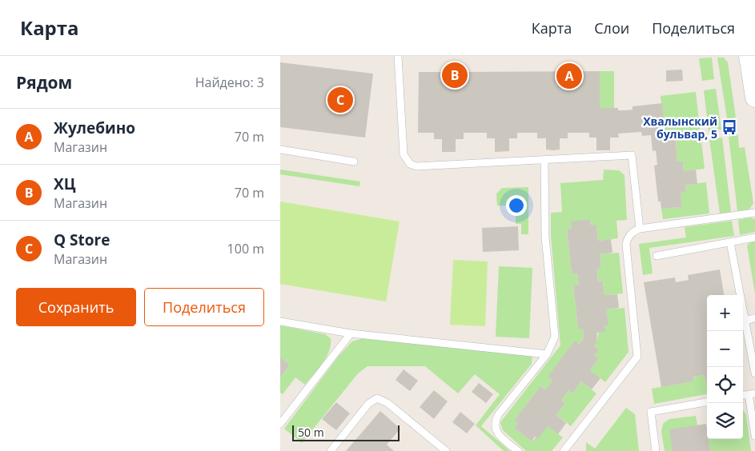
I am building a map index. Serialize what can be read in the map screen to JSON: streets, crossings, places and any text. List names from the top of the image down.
{
  "places": {
    "bus stop": ["Хвалынский бульвар, 5"]
  },
  "scale_bar": "50 m",
  "page": {
    "header": "Карта",
    "nav": ["Карта", "Слои", "Поделиться"],
    "heading": ["Рядом", "Найдено: 3"],
    "pins": ["B", "A", "C"],
    "list": [
      {
        "mark": "A",
        "name": "Жулебино",
        "note": "Магазин",
        "value": "70 m"
      },
      {
        "mark": "B",
        "name": "ХЦ",
        "note": "Магазин",
        "value": "70 m"
      },
      {
        "mark": "C",
        "name": "Q Store",
        "note": "Магазин",
        "value": "100 m"
      }
    ],
    "buttons": ["Сохранить", "Поделиться"],
    "map_buttons": ["+", "−"],
    "scale": "50 m"
  }
}
